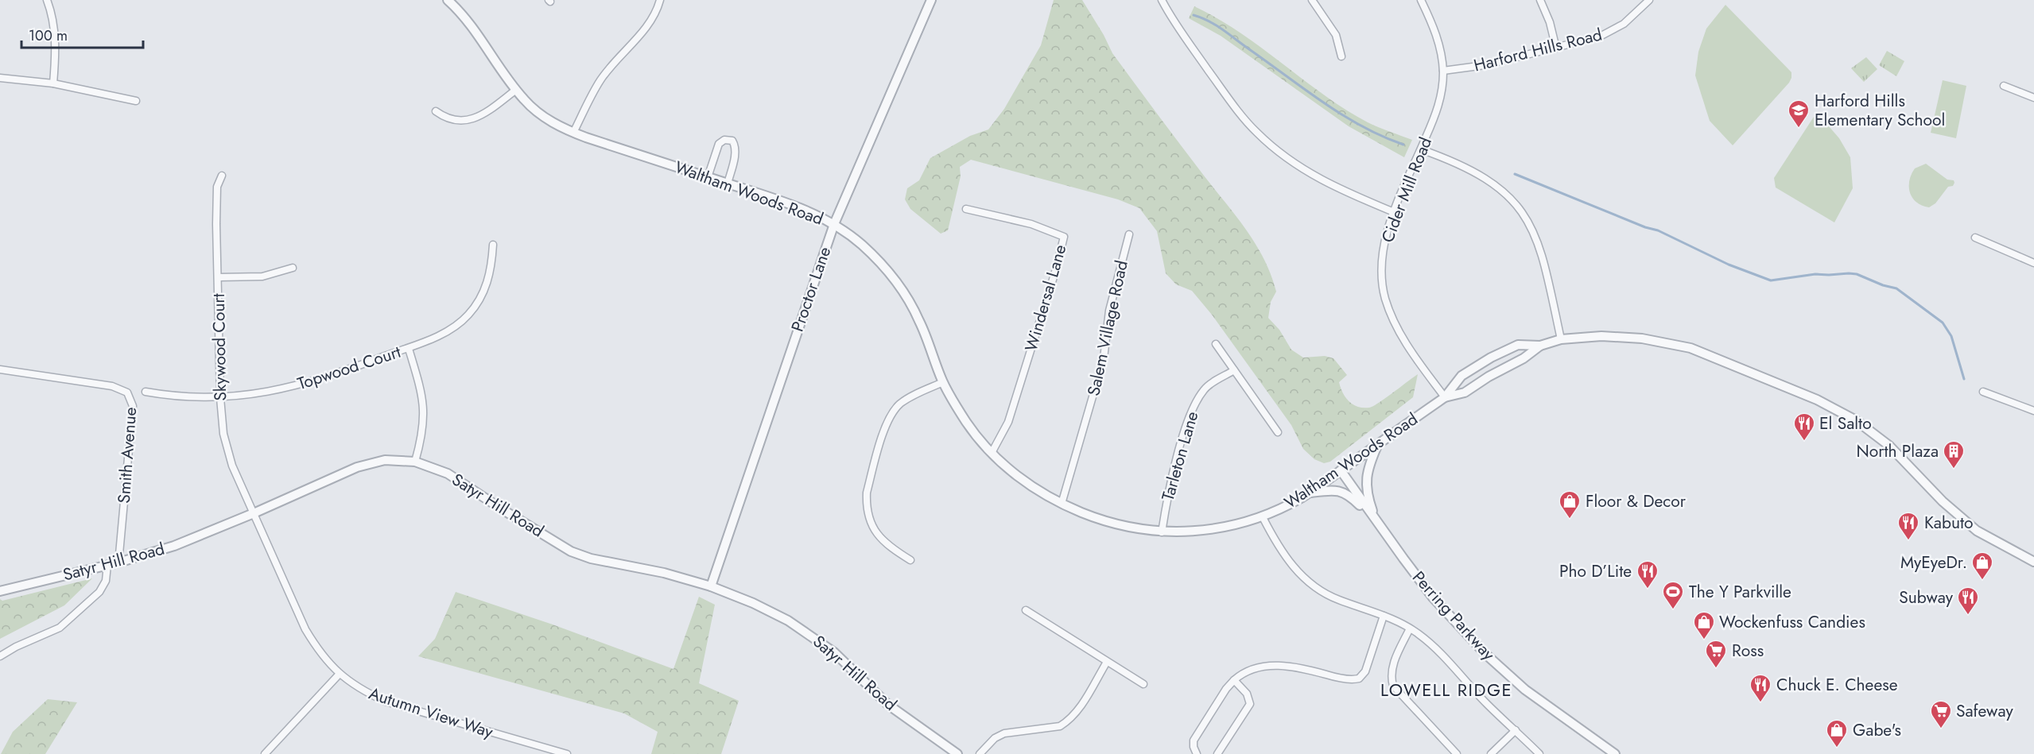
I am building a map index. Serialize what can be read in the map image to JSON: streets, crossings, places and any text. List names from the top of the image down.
{
  "streets": {
    "street": [
      "Harford Hills Road",
      "Cider Mill Road",
      "Waltham Woods Road",
      "Proctor Lane",
      "Windersal Lane",
      "Salem Village Road",
      "Skywood Court",
      "Topwood Court",
      "Smith Avenue",
      "Tarleton Lane",
      "Satyr Hill Road",
      "Perring Parkway",
      "Autumn View Way"
    ]
  },
  "crossings": [
    ["Harford Hills Road", "Cider Mill Road"],
    ["Cider Mill Road", "Waltham Woods Road"],
    ["Waltham Woods Road", "Proctor Lane"],
    ["Waltham Woods Road", "Windersal Lane"],
    ["Waltham Woods Road", "Salem Village Road"],
    ["Waltham Woods Road", "Tarleton Lane"],
    ["Waltham Woods Road", "Perring Parkway"],
    ["Proctor Lane", "Satyr Hill Road"],
    ["Skywood Court", "Topwood Court"],
    ["Skywood Court", "Satyr Hill Road"],
    ["Skywood Court", "Autumn View Way"],
    ["Smith Avenue", "Satyr Hill Road"],
    ["Satyr Hill Road", "Autumn View Way"]
  ],
  "districts": ["LOWELL RIDGE"],
  "places": {
    "school or university": ["Harford Hills Elementary School"],
    "restaurant": [
      "El Salto",
      "Kabuto",
      "Pho D’Lite",
      "Subway",
      "Chuck E. Cheese"
    ],
    "building": ["North Plaza"],
    "shop": [
      "Floor & Decor",
      "MyEyeDr.",
      "Wockenfuss Candies",
      "Gabe's"
    ],
    "sports": ["The Y Parkville"],
    "supermarket": ["Ross", "Safeway"]
  },
  "scale_bar": "100 m"
}
